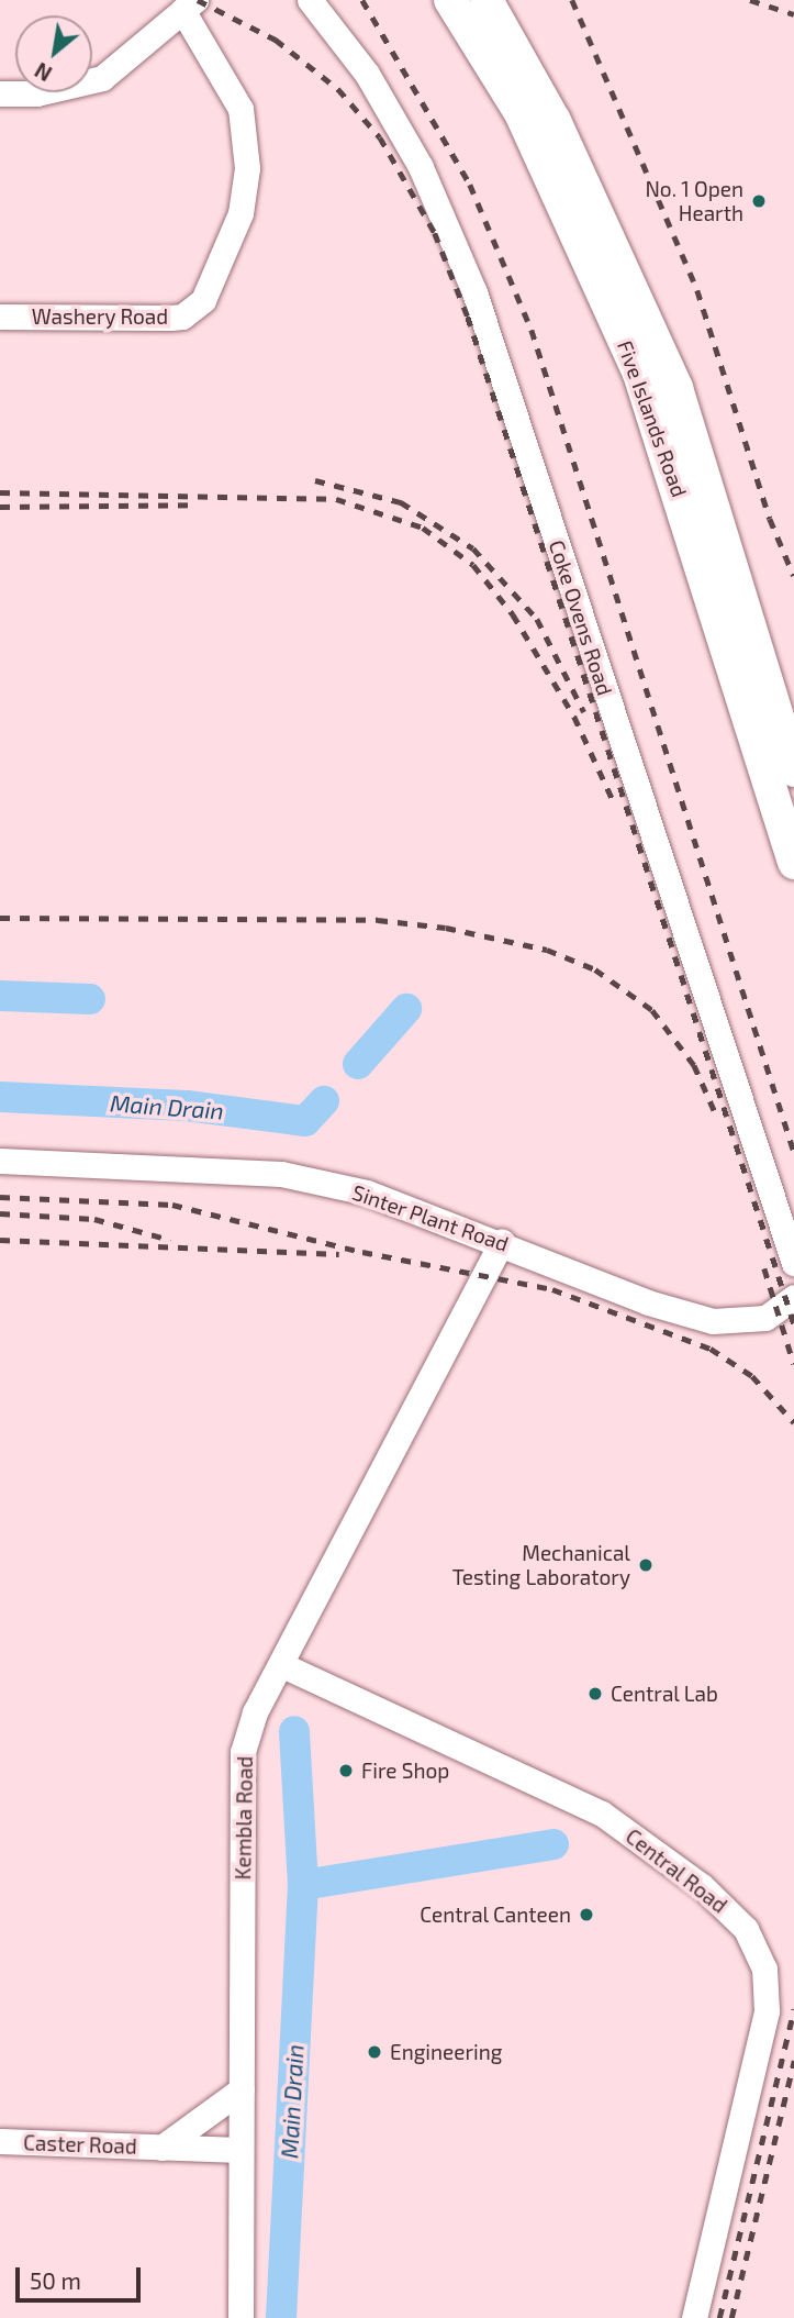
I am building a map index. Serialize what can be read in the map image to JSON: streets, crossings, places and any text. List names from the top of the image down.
{
  "streets": {
    "main road": ["Five Islands Road"],
    "street": [
      "Washery Road",
      "Coke Ovens Road",
      "Sinter Plant Road",
      "Kembla Road",
      "Central Road",
      "Caster Road"
    ]
  },
  "crossings": [
    ["Sinter Plant Road", "Kembla Road"],
    ["Kembla Road", "Central Road"],
    ["Kembla Road", "Caster Road"]
  ],
  "water": ["Main Drain"],
  "places": [
    "No. 1 Open Hearth",
    "Mechanical Testing Laboratory",
    "Central Lab",
    "Fire Shop",
    "Central Canteen",
    "Engineering"
  ],
  "scale_bar": "50 m",
  "north": "bottom left"
}
